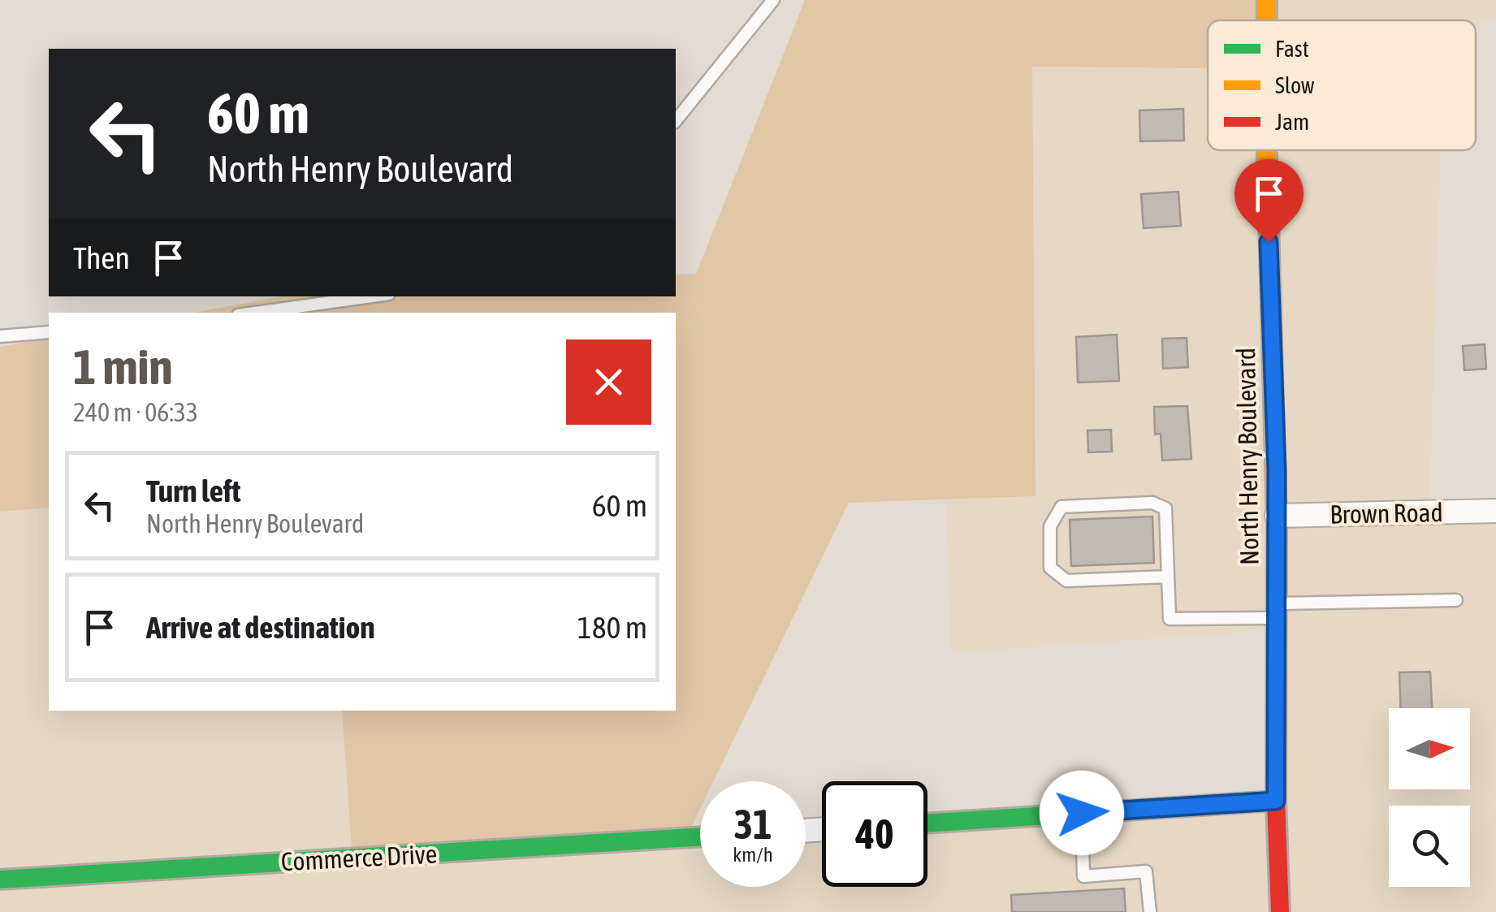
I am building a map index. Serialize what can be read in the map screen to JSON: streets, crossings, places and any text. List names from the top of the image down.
{
  "streets": {
    "main road": ["North Henry Boulevard", "Commerce Drive"],
    "street": ["Brown Road"]
  },
  "crossings": [
    ["North Henry Boulevard", "Brown Road"]
  ],
  "legend": ["Fast", "Slow", "Jam"],
  "north": "right",
  "page": {
    "turn": ["60 m", "North Henry Boulevard"],
    "then": "Then",
    "heading": ["1 min", "240 m · 06:33"],
    "list": [
      {
        "name": "Turn left",
        "note": "North Henry Boulevard",
        "value": "60 m"
      },
      {
        "name": "Arrive at destination",
        "value": "180 m"
      }
    ],
    "speed": "31 km/h",
    "limit": "40"
  }
}
